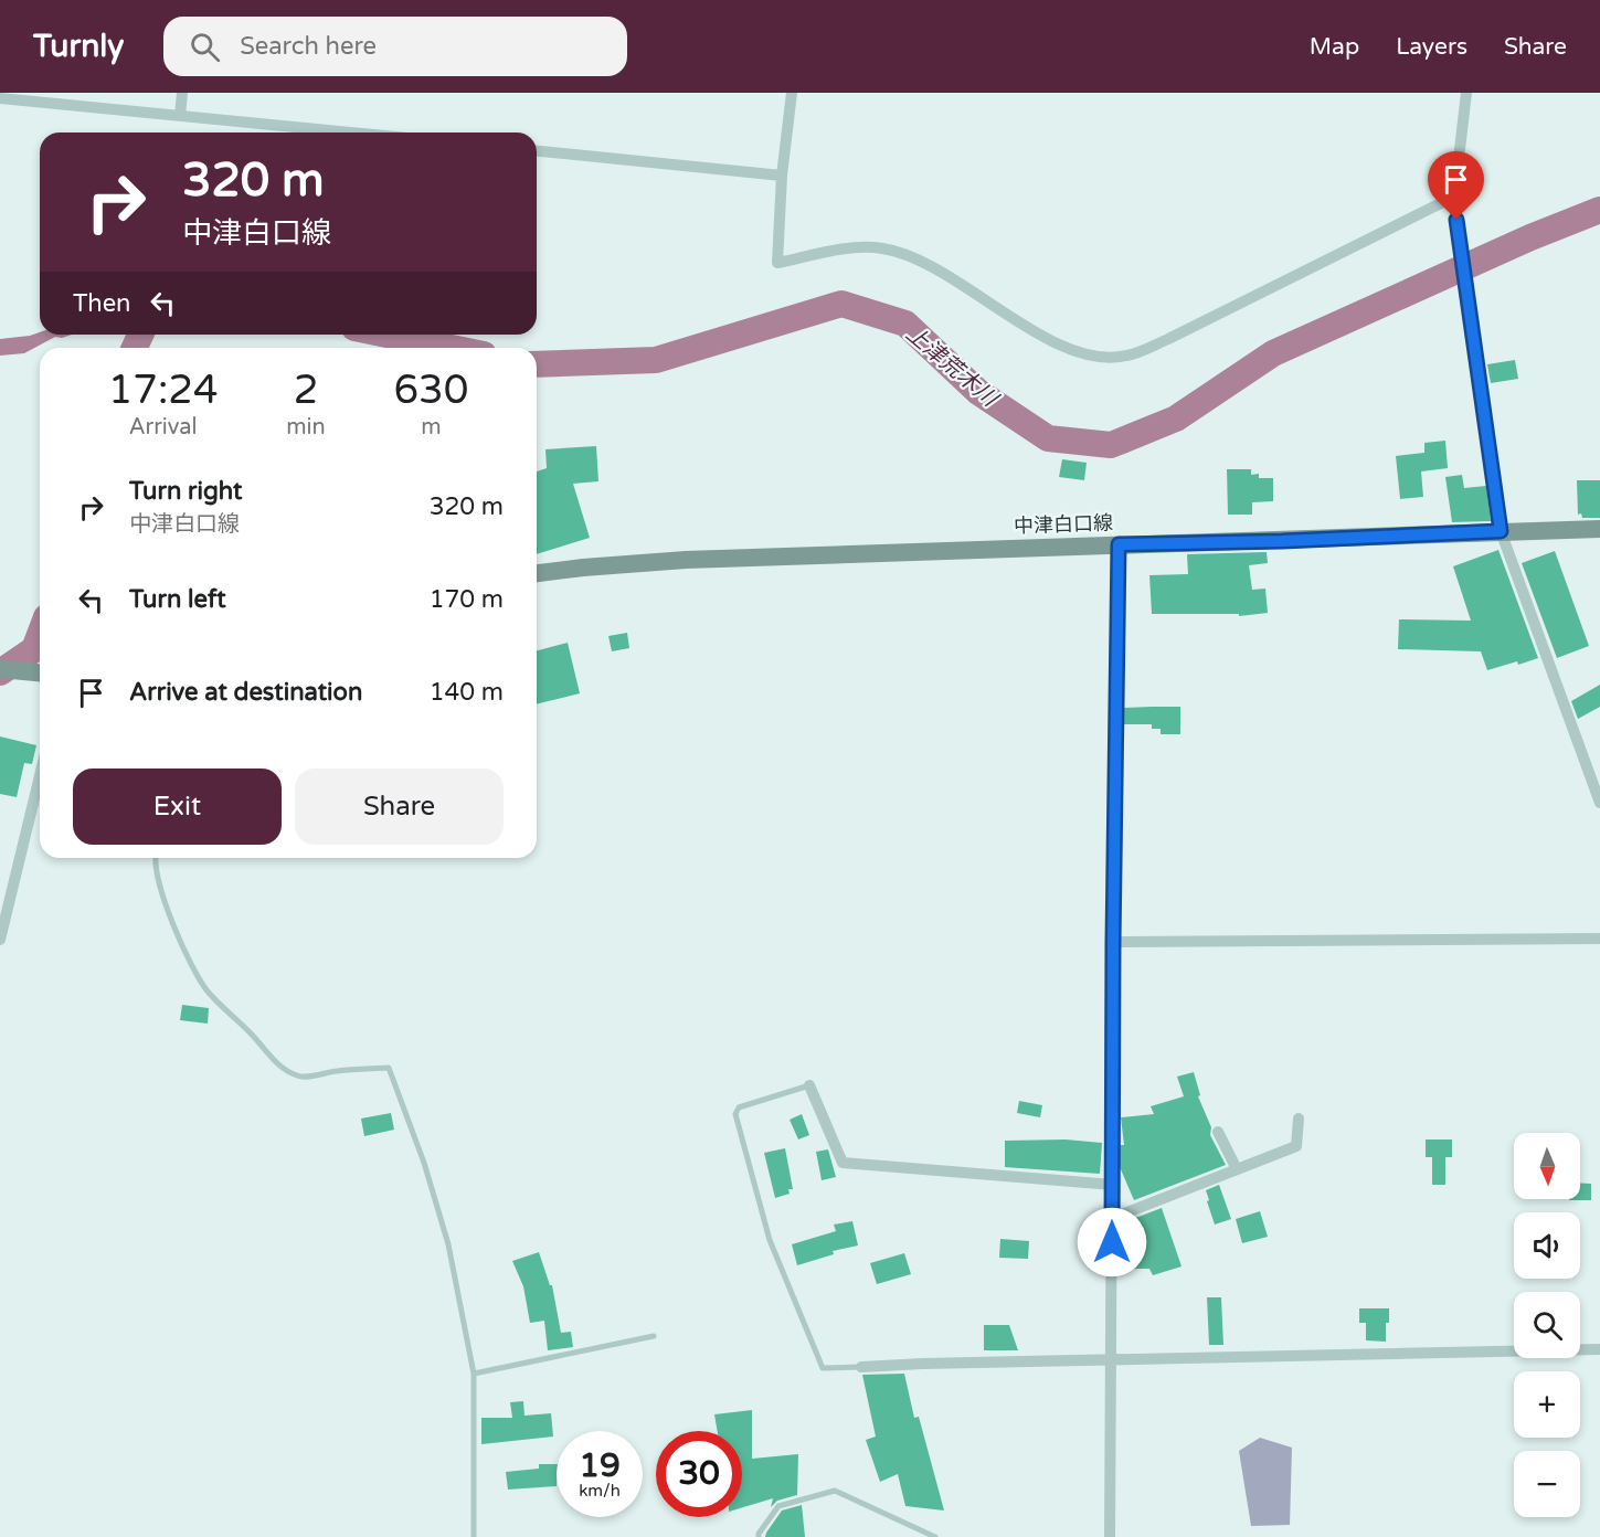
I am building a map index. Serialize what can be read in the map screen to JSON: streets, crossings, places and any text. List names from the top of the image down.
{
  "streets": {
    "main road": ["中津白口線"]
  },
  "water": ["上津荒木川"],
  "north": "bottom",
  "page": {
    "header": "Turnly",
    "search": "Search here",
    "nav": ["Map", "Layers", "Share"],
    "turn": ["320 m", "中津白口線"],
    "then": "Then",
    "eta": [
      "17:24",
      "Arrival",
      "2",
      "min",
      "630",
      "m"
    ],
    "list": [
      {
        "name": "Turn right",
        "note": "中津白口線",
        "value": "320 m"
      },
      {
        "name": "Turn left",
        "value": "170 m"
      },
      {
        "name": "Arrive at destination",
        "value": "140 m"
      }
    ],
    "buttons": ["Exit", "Share"],
    "map_buttons": ["+", "−"],
    "speed": "19 km/h",
    "limit": "30"
  }
}
